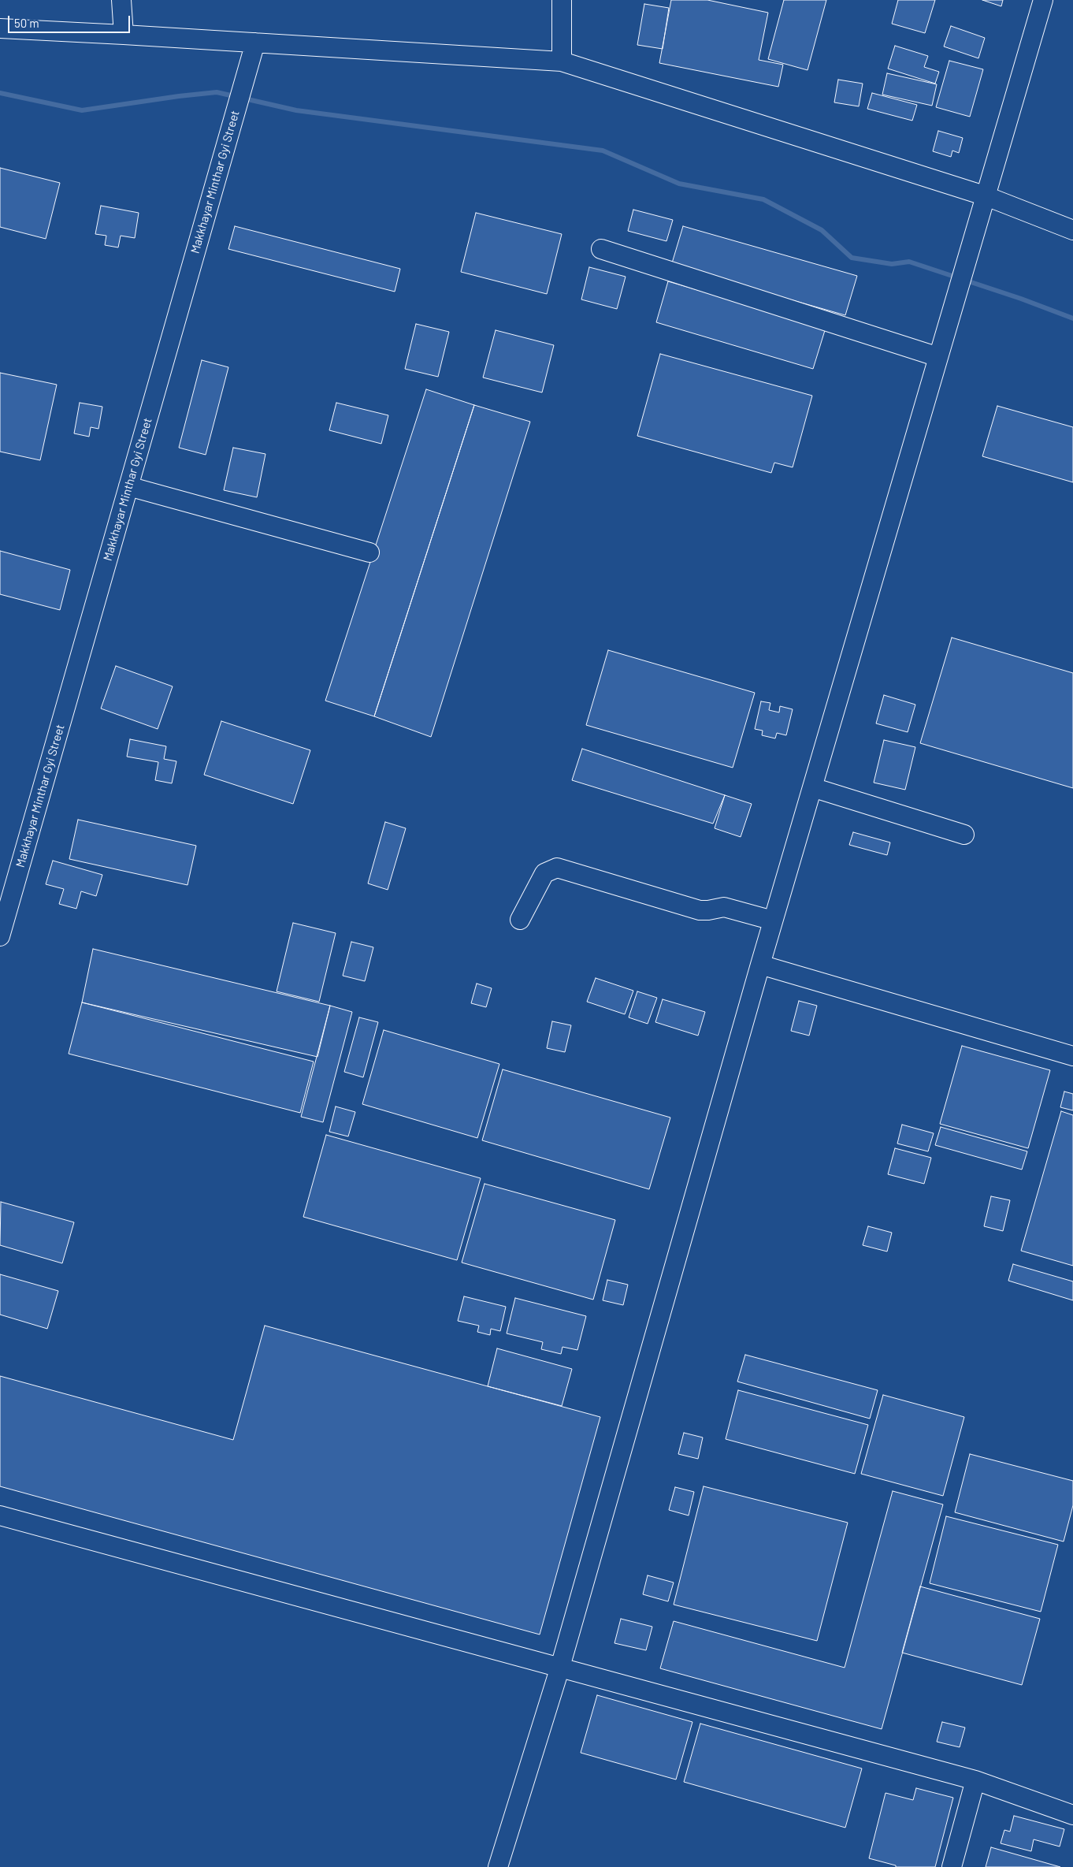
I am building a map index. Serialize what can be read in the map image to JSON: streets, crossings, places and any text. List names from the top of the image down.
{
  "streets": {
    "street": ["Makkhayar Minthar Gyi Street"]
  },
  "scale_bar": "50 m"
}
